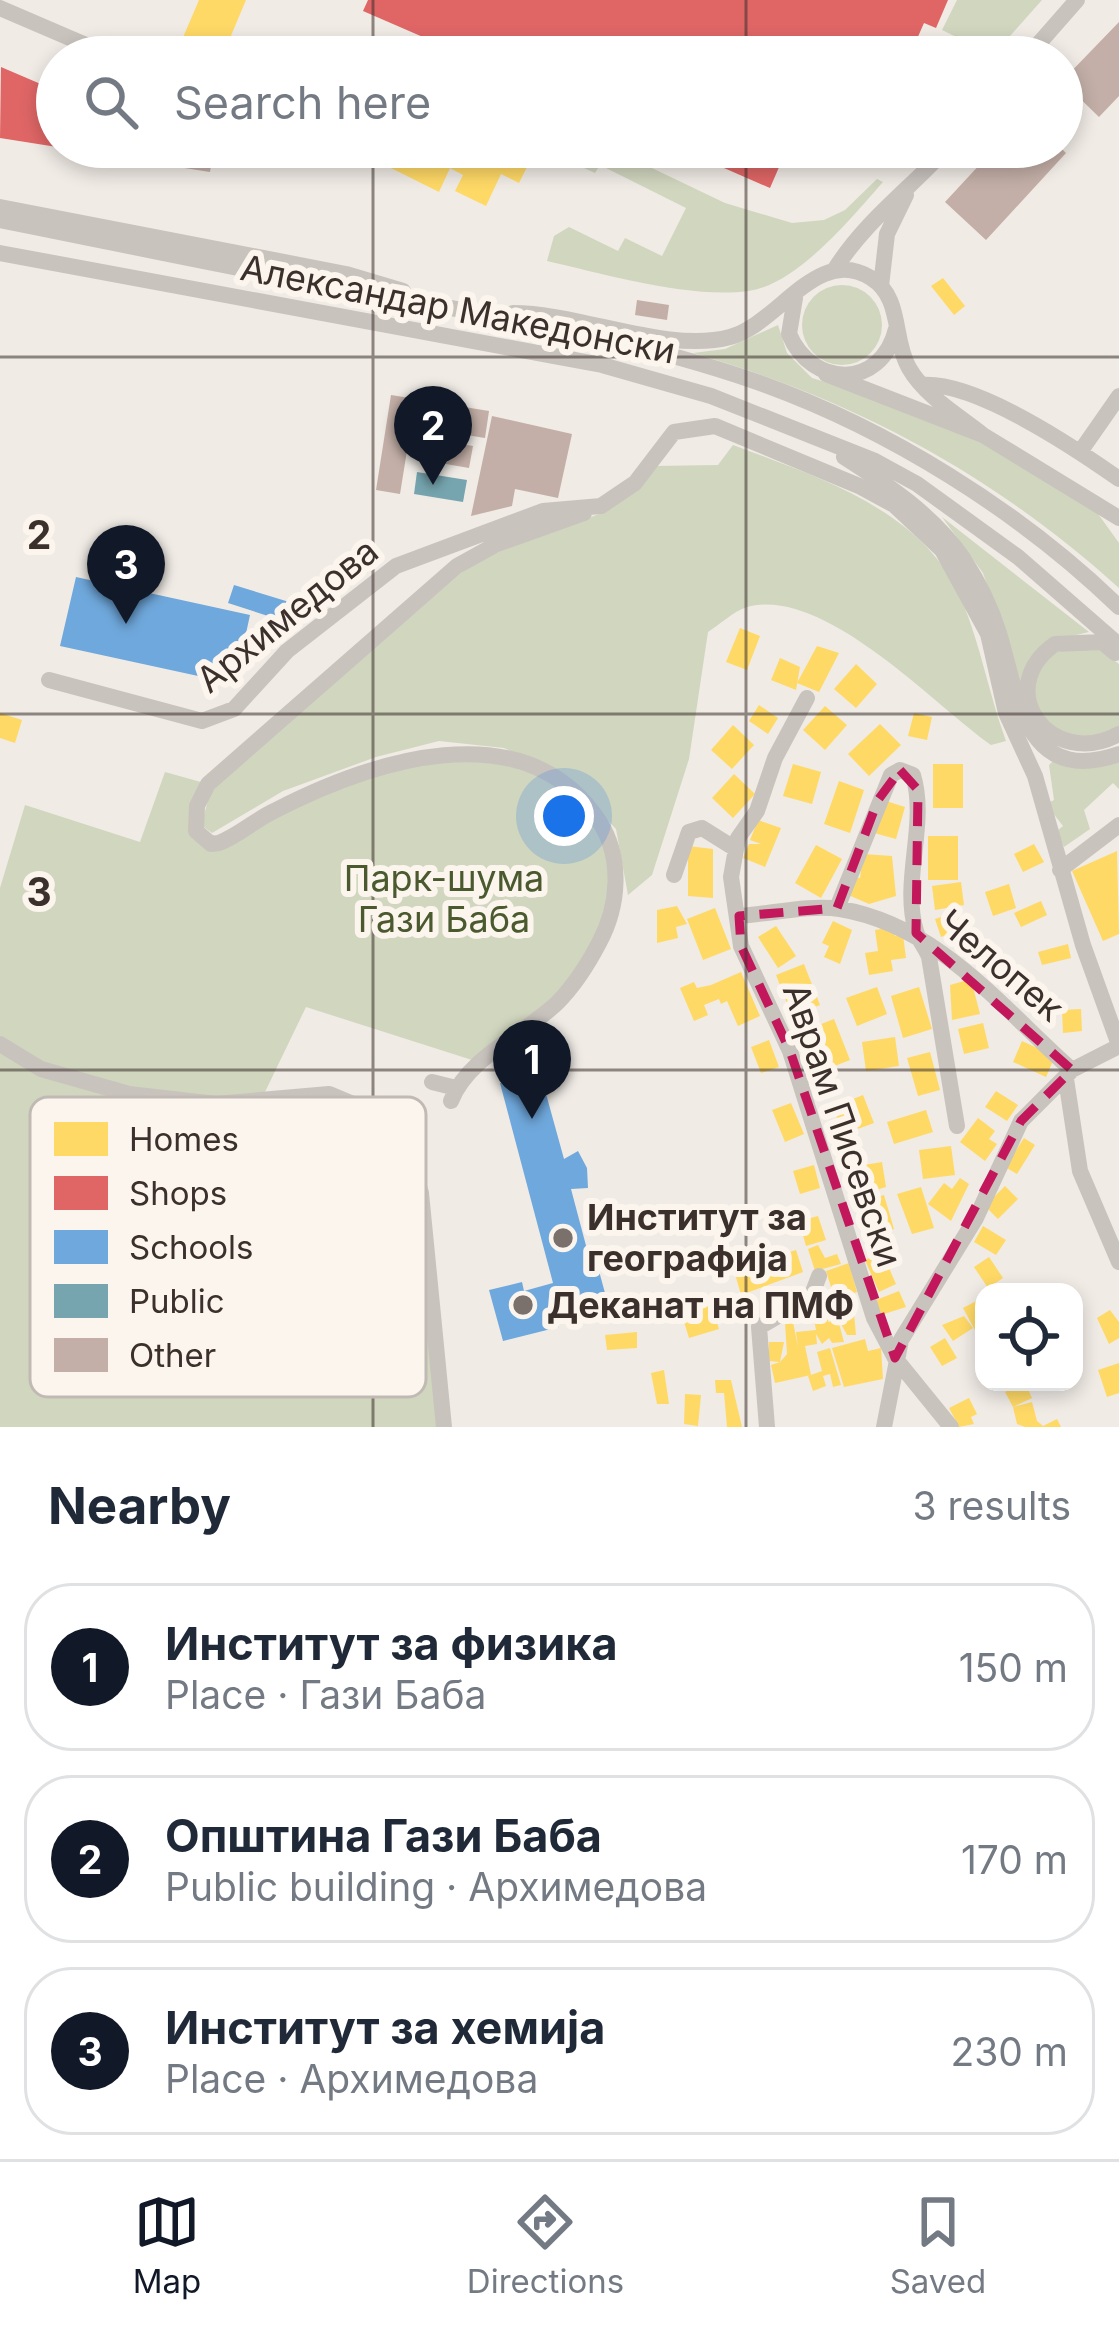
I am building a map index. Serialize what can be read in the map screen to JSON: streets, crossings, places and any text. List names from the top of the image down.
{
  "streets": {
    "street": [
      "Александар Македонски",
      "Архимедова",
      "Челопек",
      "Аврам Писевски"
    ]
  },
  "crossings": [
    ["Челопек", "Аврам Писевски"]
  ],
  "parks": ["Парк-шума Гази Баба"],
  "places": ["Институт за географија", "Деканат на ПМФ"],
  "legend": [
    "Homes",
    "Shops",
    "Schools",
    "Public",
    "Other"
  ],
  "page": {
    "search": "Search here",
    "pins": ["2", "3", "1"],
    "heading": ["Nearby", "3 results"],
    "list": [
      {
        "mark": "1",
        "name": "Институт за физика",
        "note": "Place · Гази Баба",
        "value": "150 m"
      },
      {
        "mark": "2",
        "name": "Општина Гази Баба",
        "note": "Public building · Архимедова",
        "value": "170 m"
      },
      {
        "mark": "3",
        "name": "Институт за хемија",
        "note": "Place · Архимедова",
        "value": "230 m"
      }
    ],
    "nav": ["Map", "Directions", "Saved"]
  },
  "grid": {
    "rows": ["2", "3"]
  }
}
